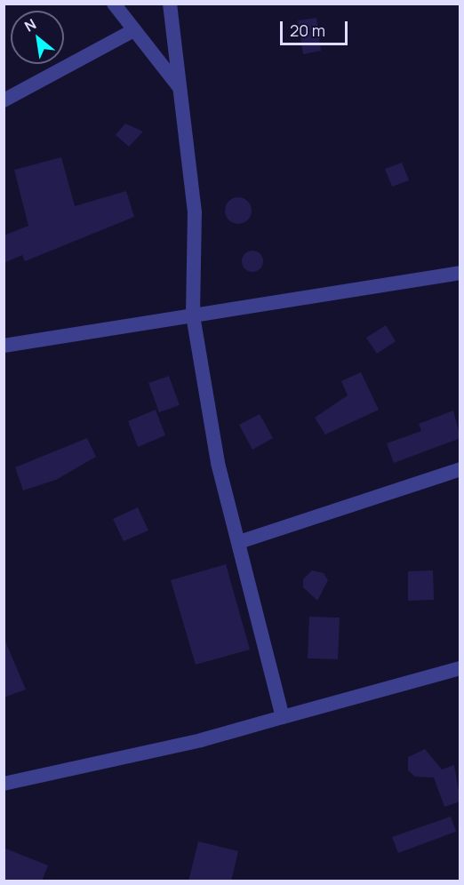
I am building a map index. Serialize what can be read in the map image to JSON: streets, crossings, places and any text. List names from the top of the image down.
{
  "scale_bar": "20 m",
  "north": "top left"
}
